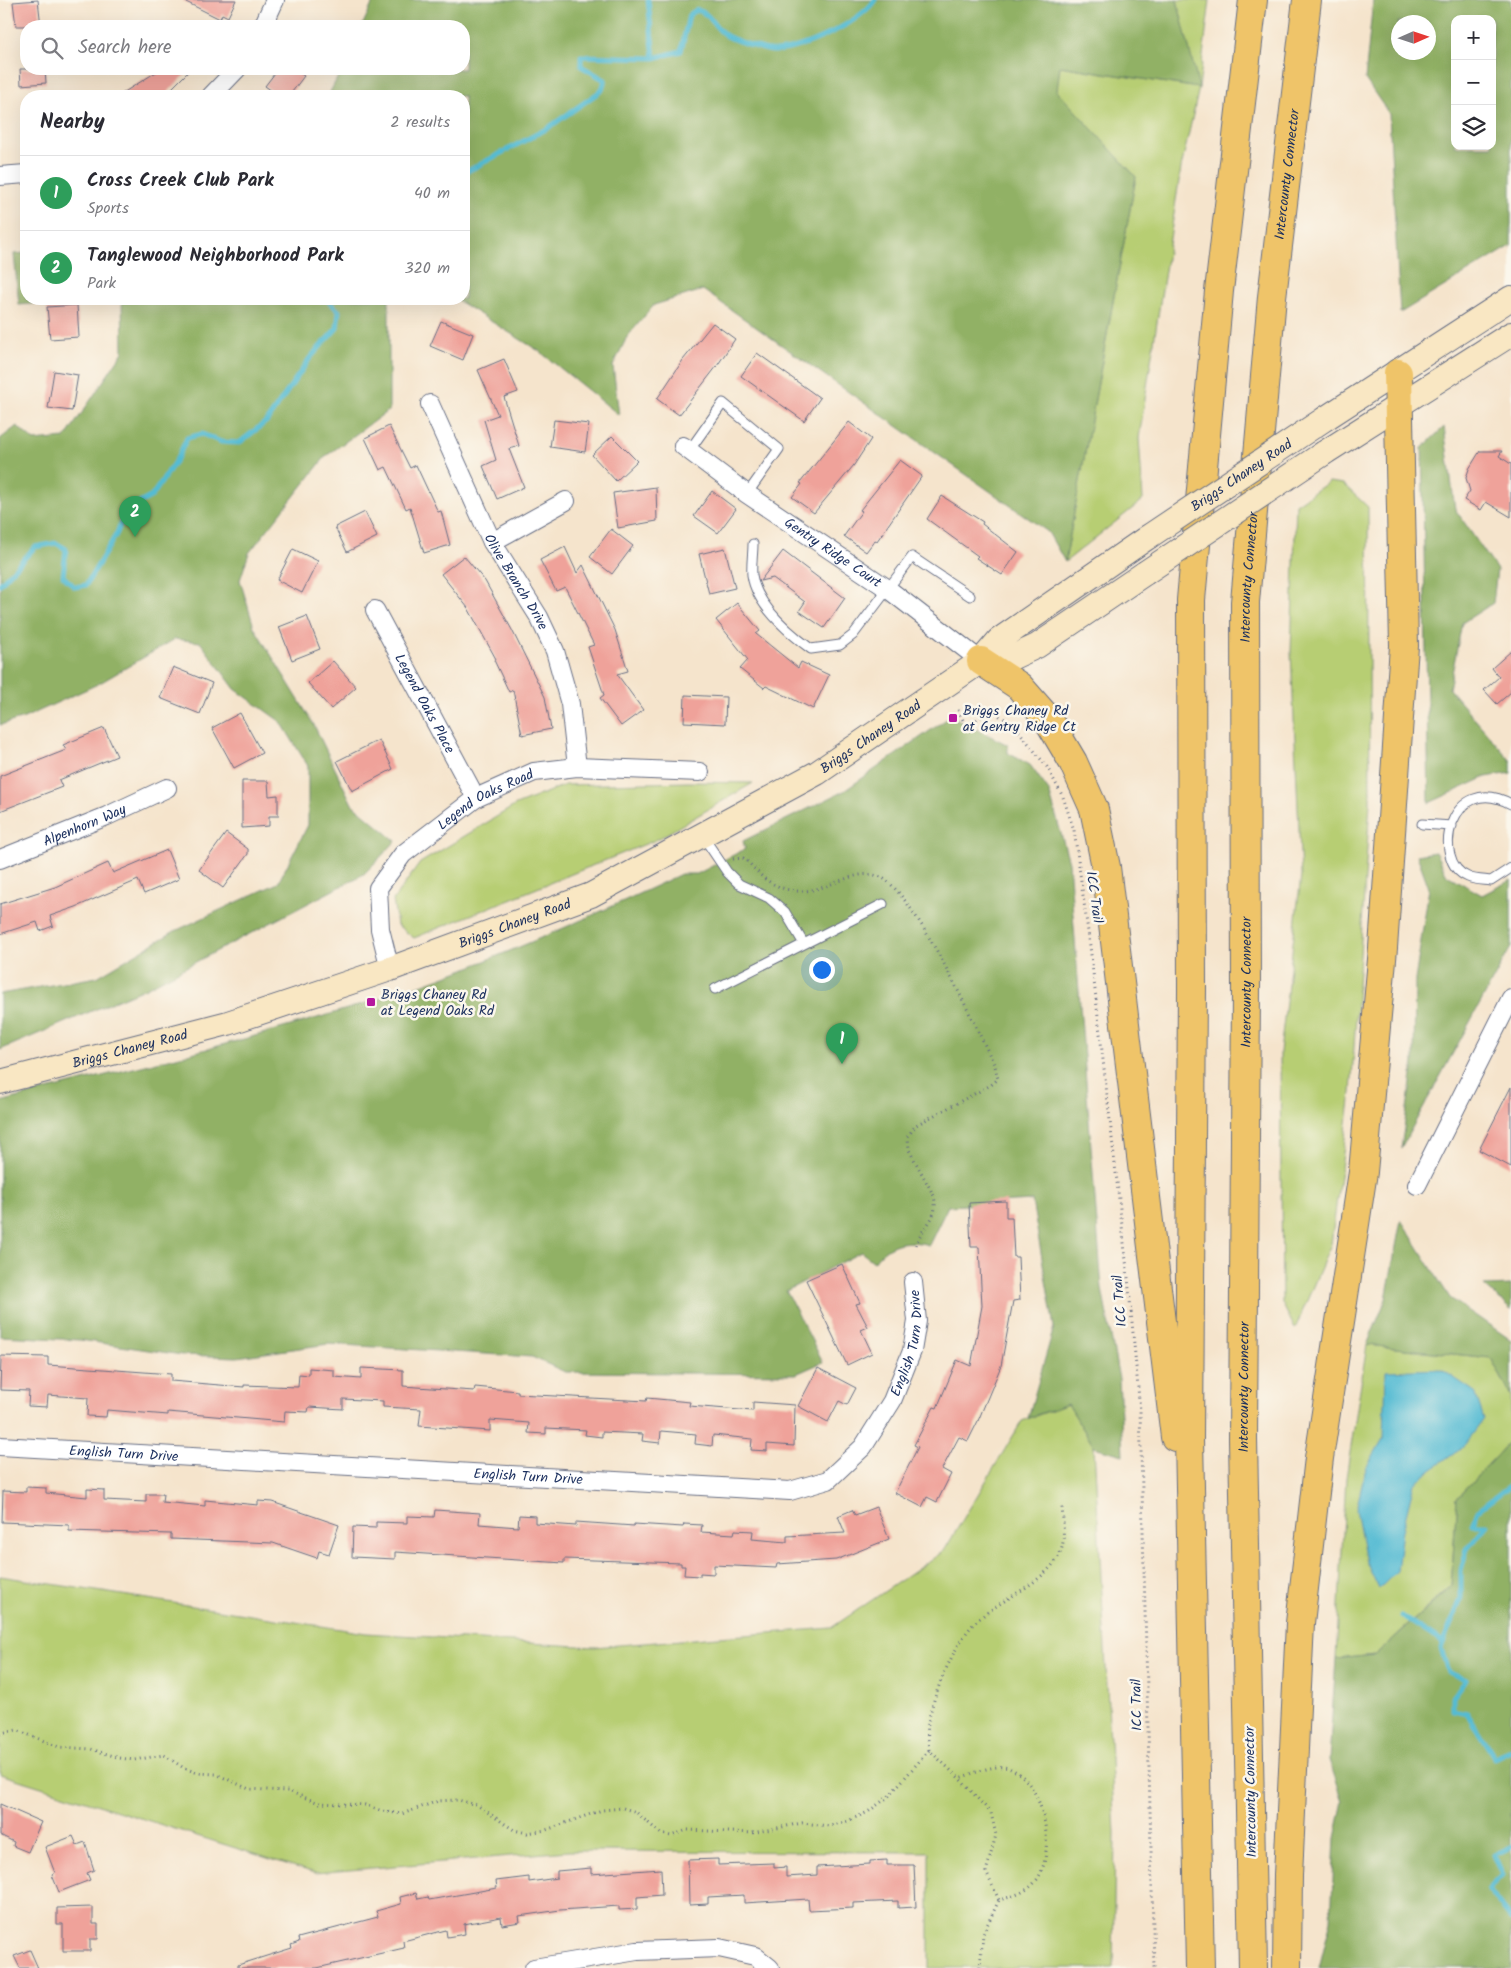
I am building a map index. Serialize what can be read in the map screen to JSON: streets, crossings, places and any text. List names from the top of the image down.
{
  "streets": {
    "highway": ["Intercounty Connector"],
    "main road": ["Briggs Chaney Road"],
    "street": [
      "Gentry Ridge Court",
      "Olive Branch Drive",
      "Legend Oaks Place",
      "Legend Oaks Road",
      "Alpenhorn Way",
      "English Turn Drive"
    ],
    "path": ["ICC Trail"]
  },
  "crossings": [
    ["Briggs Chaney Road", "Gentry Ridge Court"],
    ["Briggs Chaney Road", "Legend Oaks Road"],
    ["Olive Branch Drive", "Legend Oaks Road"],
    ["Legend Oaks Place", "Legend Oaks Road"]
  ],
  "places": {
    "transit": ["Briggs Chaney Rd at Gentry Ridge Ct", "Briggs Chaney Rd at Legend Oaks Rd"]
  },
  "north": "right",
  "page": {
    "map_buttons": ["+", "−"],
    "search": "Search here",
    "heading": ["Nearby", "2 results"],
    "list": [
      {
        "mark": "1",
        "name": "Cross Creek Club Park",
        "note": "Sports",
        "value": "40 m"
      },
      {
        "mark": "2",
        "name": "Tanglewood Neighborhood Park",
        "note": "Park",
        "value": "320 m"
      }
    ],
    "pins": ["2", "1"]
  }
}
